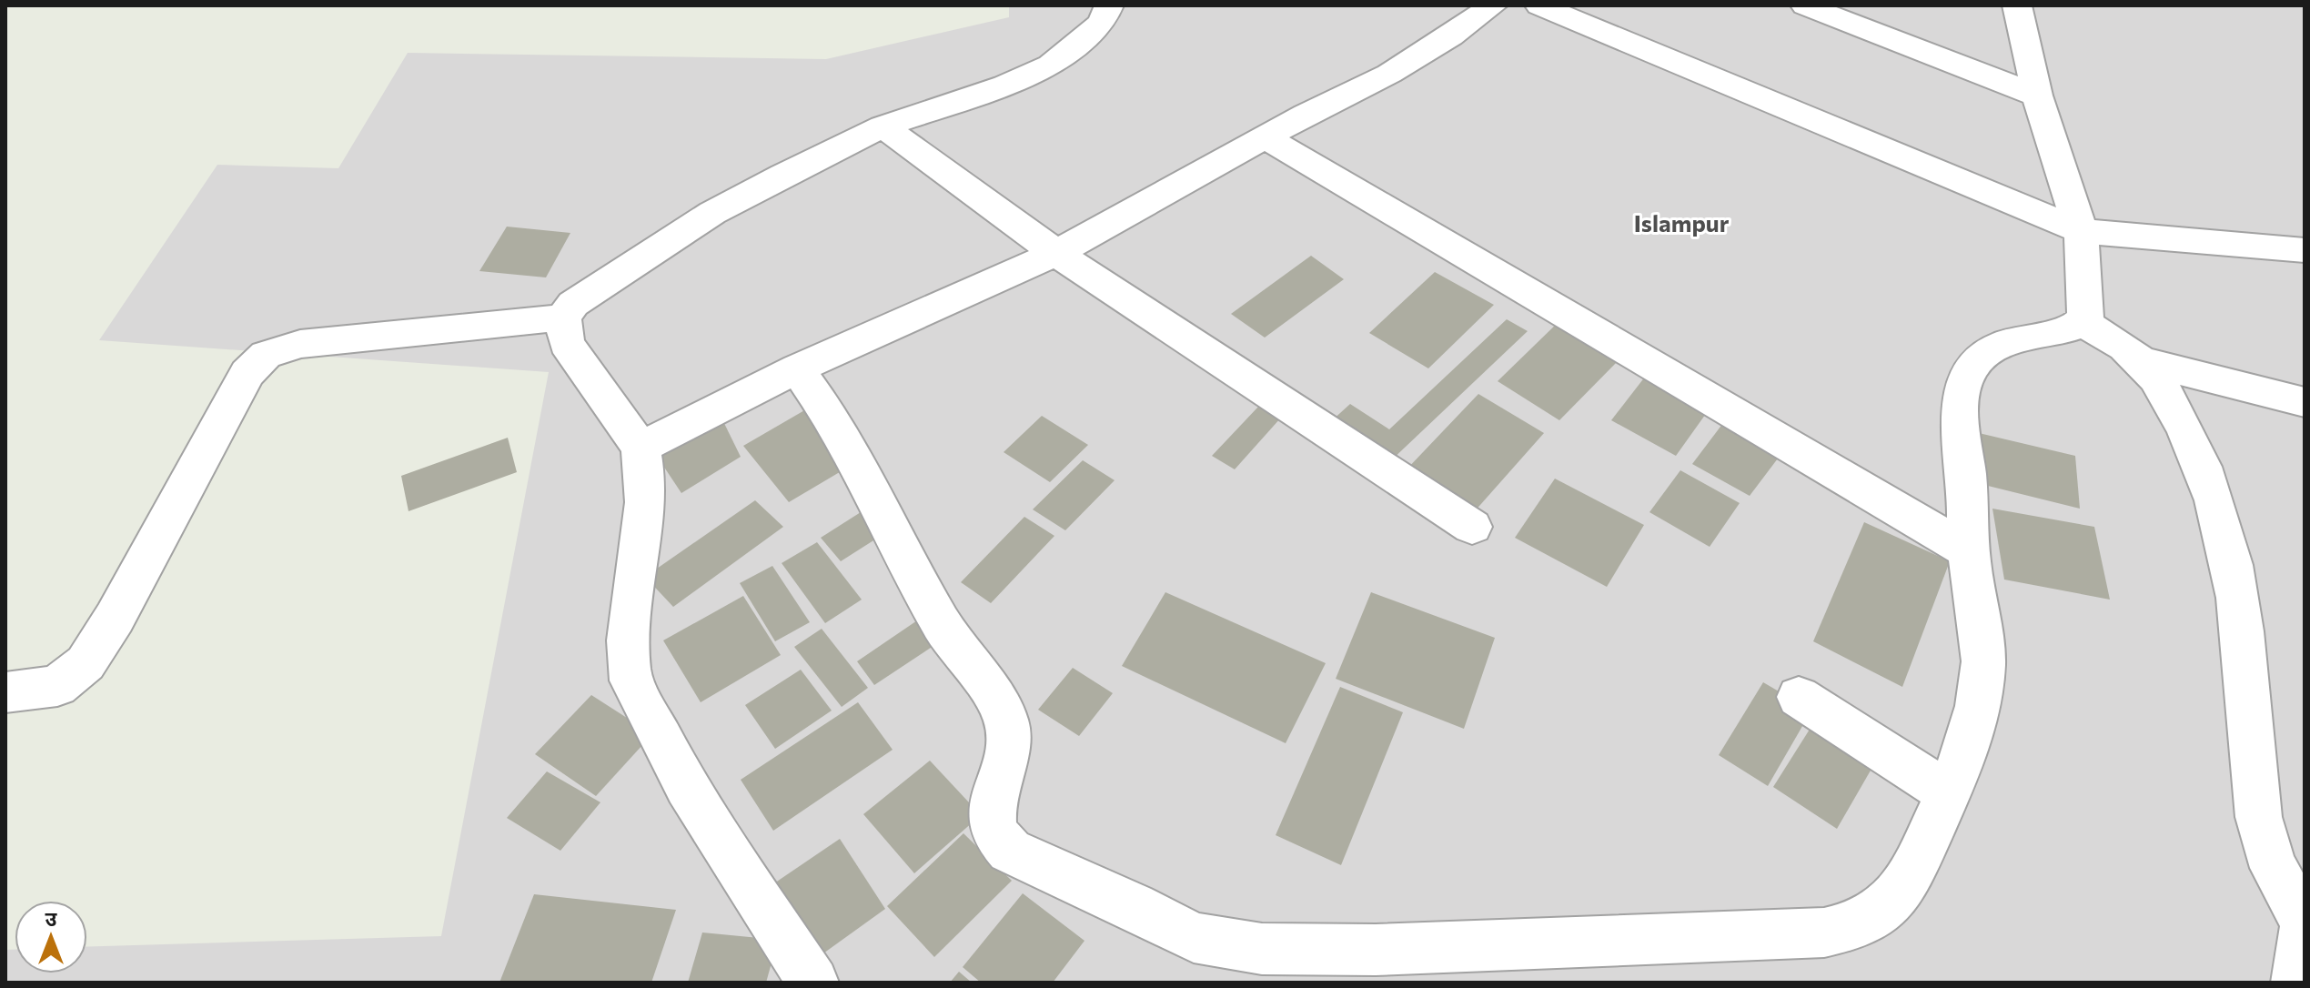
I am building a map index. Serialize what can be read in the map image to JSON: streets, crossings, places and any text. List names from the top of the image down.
{
  "districts": ["Islampur"],
  "north": "top"
}
